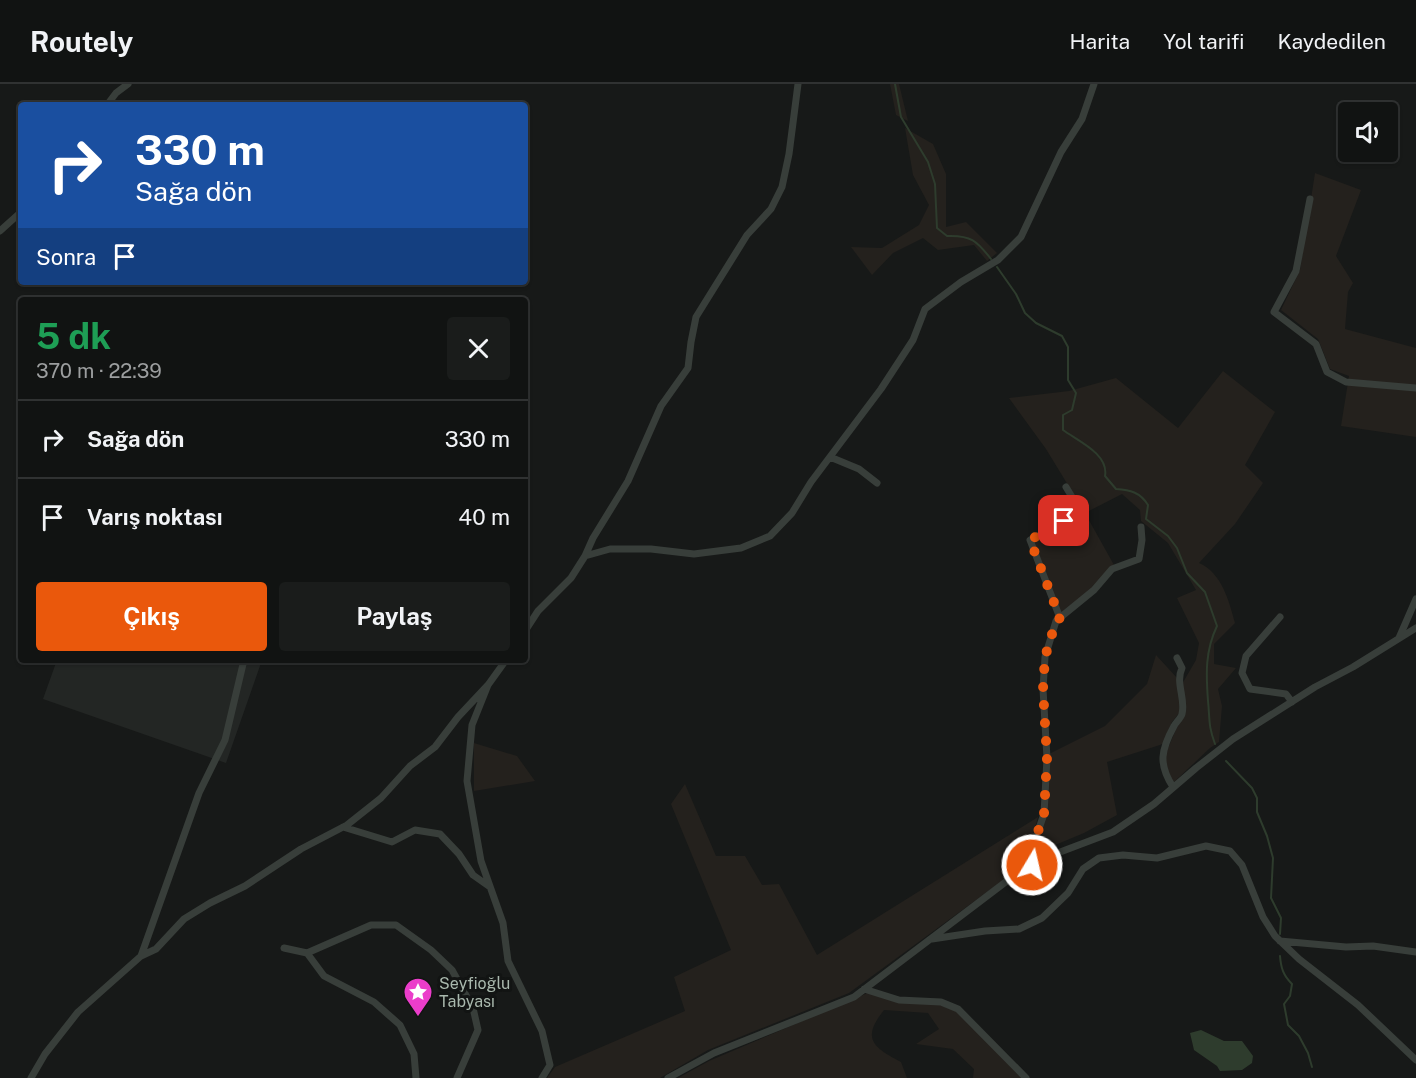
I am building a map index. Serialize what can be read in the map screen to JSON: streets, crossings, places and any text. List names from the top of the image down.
{
  "places": {
    "place": ["Seyfioğlu Tabyası"]
  },
  "page": {
    "header": "Routely",
    "nav": ["Harita", "Yol tarifi", "Kaydedilen"],
    "turn": ["330 m", "Sağa dön"],
    "then": "Sonra",
    "heading": ["5 dk", "370 m · 22:39"],
    "list": [
      {
        "name": "Sağa dön",
        "value": "330 m"
      },
      {
        "name": "Varış noktası",
        "value": "40 m"
      }
    ],
    "buttons": ["Çıkış", "Paylaş"]
  }
}
